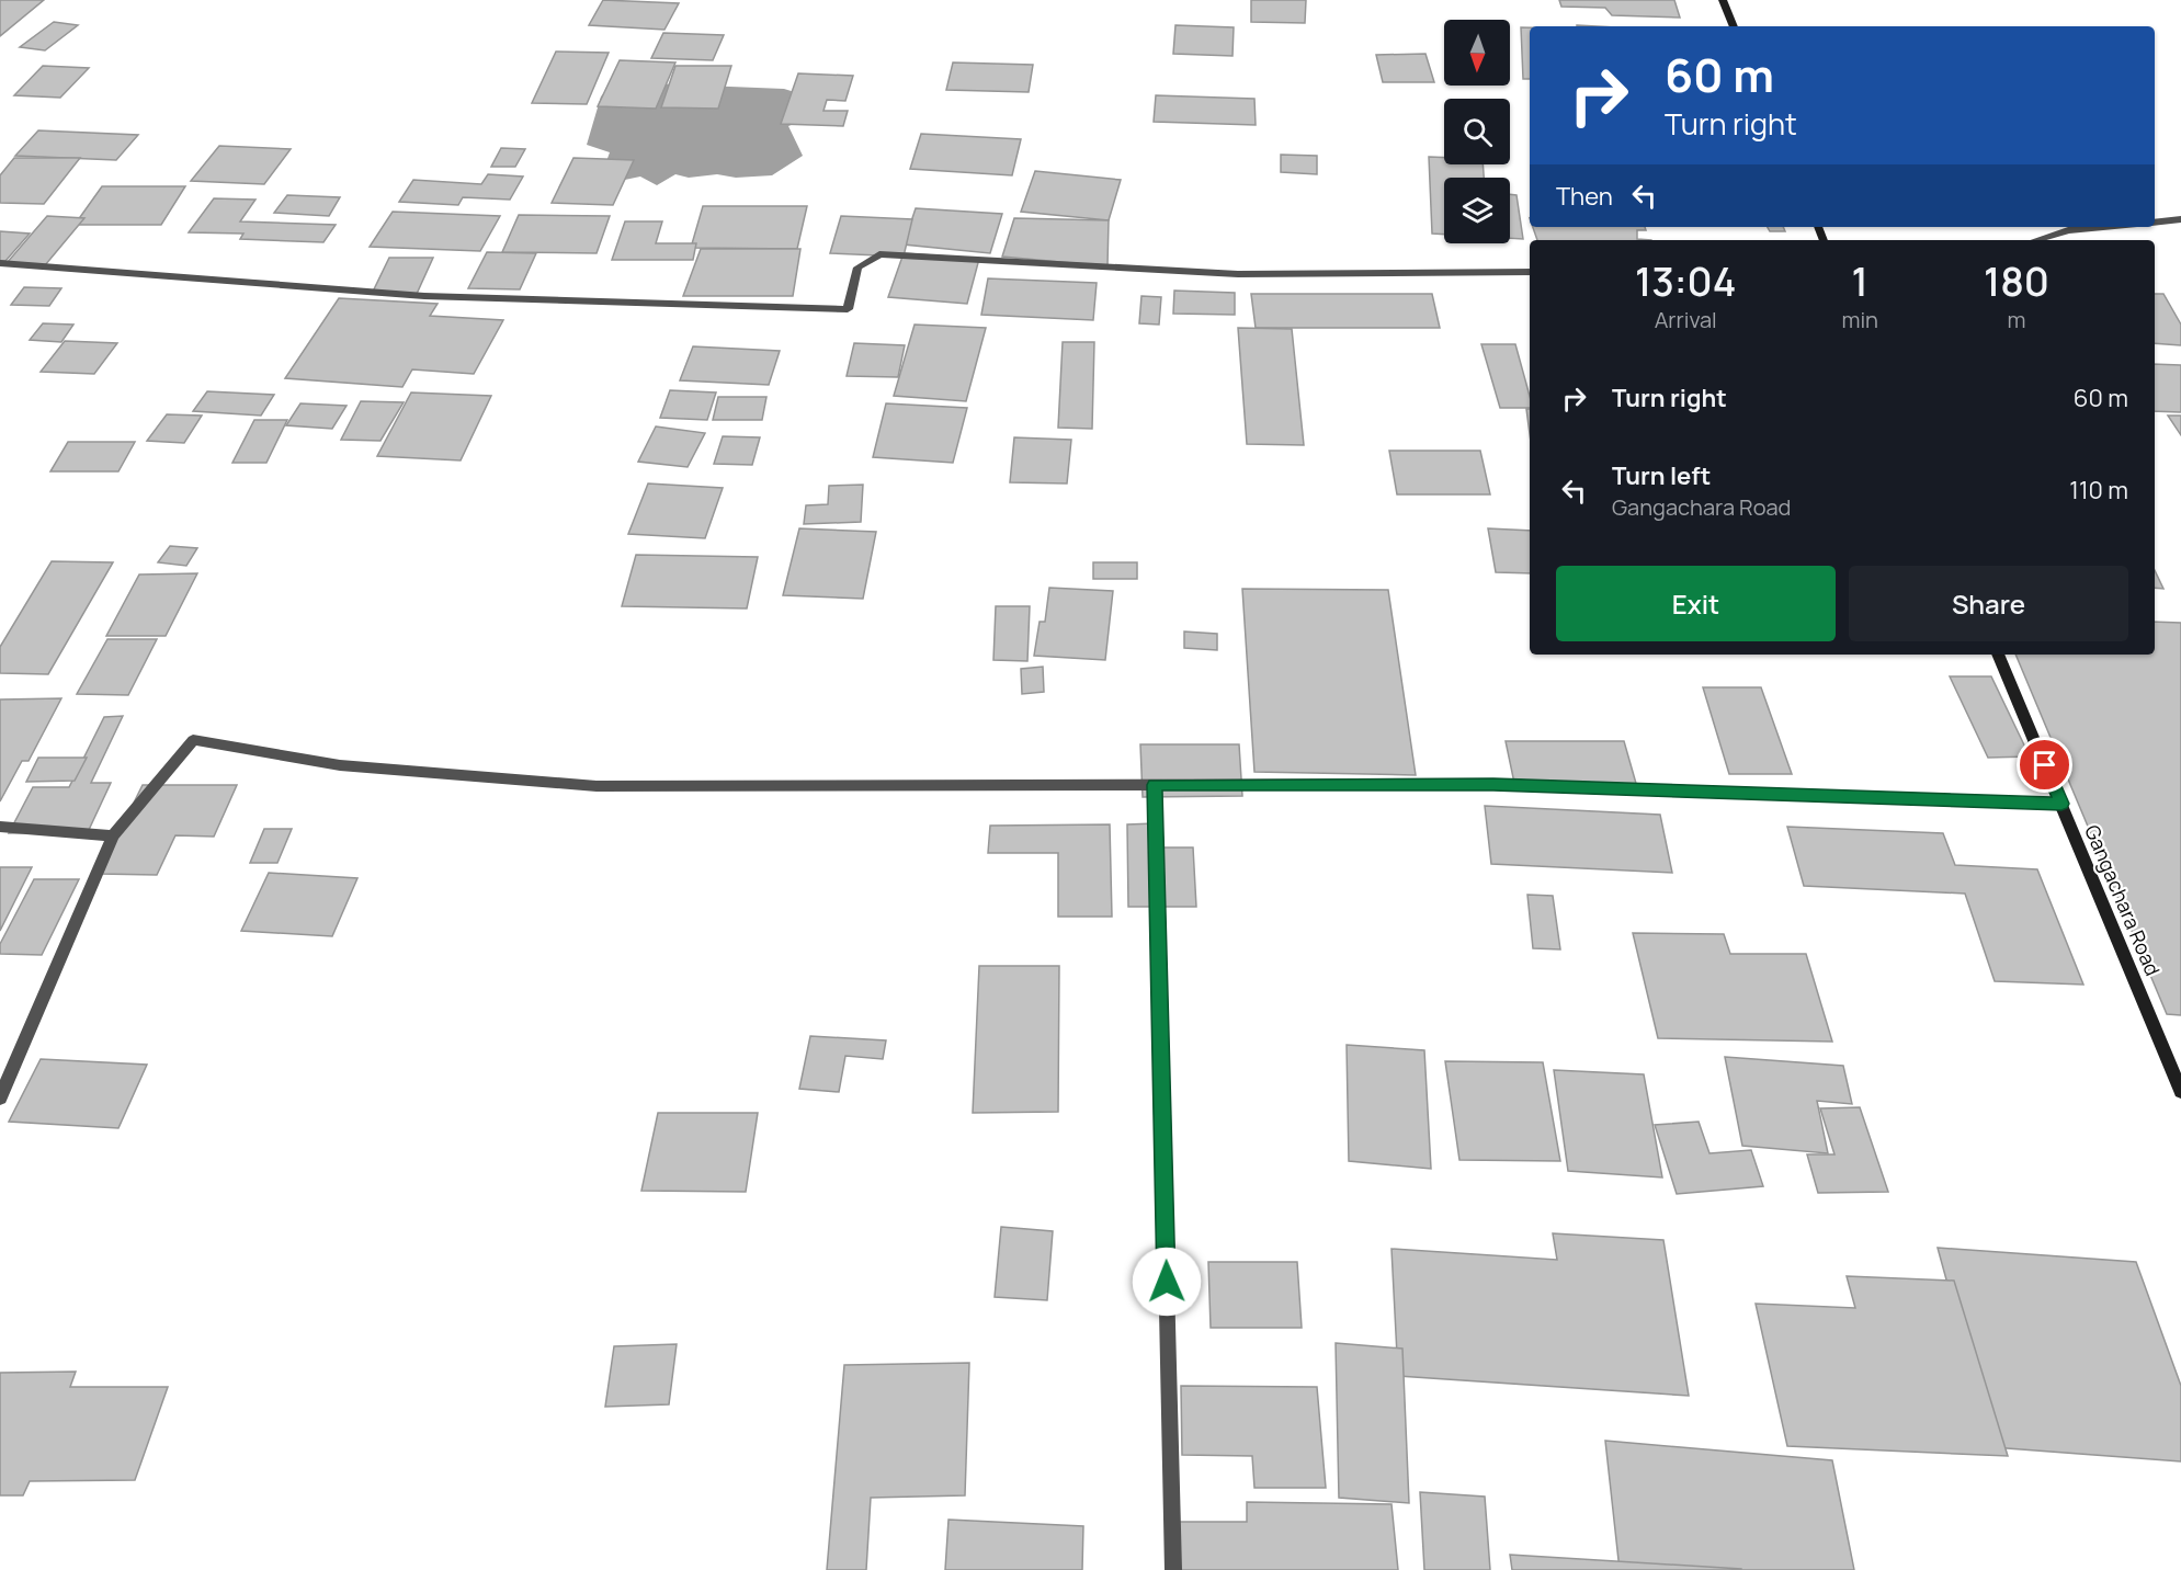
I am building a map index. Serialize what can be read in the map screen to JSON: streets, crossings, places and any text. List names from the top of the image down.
{
  "streets": {
    "main road": ["Gangachara Road"]
  },
  "north": "bottom",
  "page": {
    "turn": ["60 m", "Turn right"],
    "then": "Then",
    "eta": [
      "13:04",
      "Arrival",
      "1",
      "min",
      "180",
      "m"
    ],
    "list": [
      {
        "name": "Turn right",
        "value": "60 m"
      },
      {
        "name": "Turn left",
        "note": "Gangachara Road",
        "value": "110 m"
      }
    ],
    "buttons": ["Exit", "Share"]
  }
}
